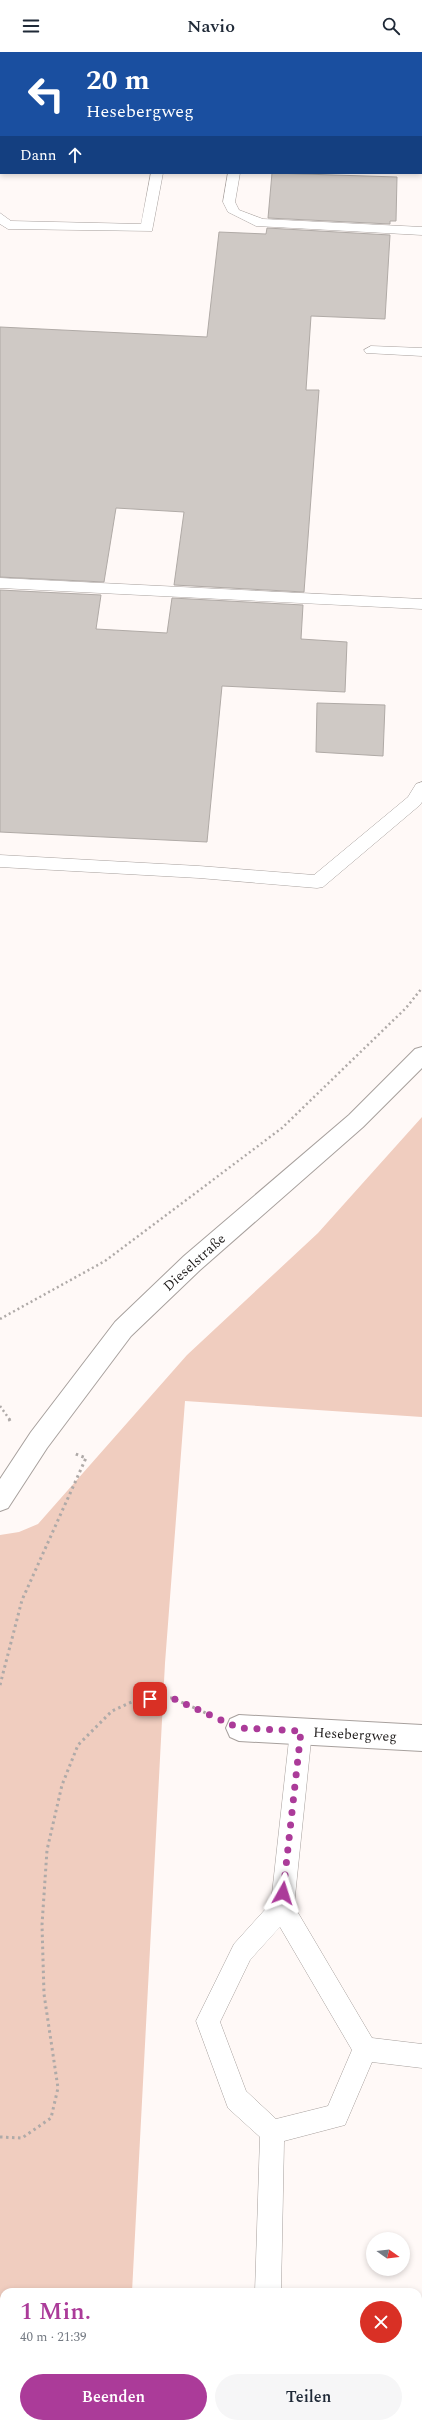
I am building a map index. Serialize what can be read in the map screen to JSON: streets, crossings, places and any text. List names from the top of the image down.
{
  "streets": {
    "street": ["Dieselstraße", "Hesebergweg"]
  },
  "north": "right",
  "page": {
    "header": "Navio",
    "turn": ["20 m", "Hesebergweg"],
    "then": "Dann",
    "heading": ["1 Min.", "40 m · 21:39"],
    "buttons": ["Beenden", "Teilen"]
  }
}
